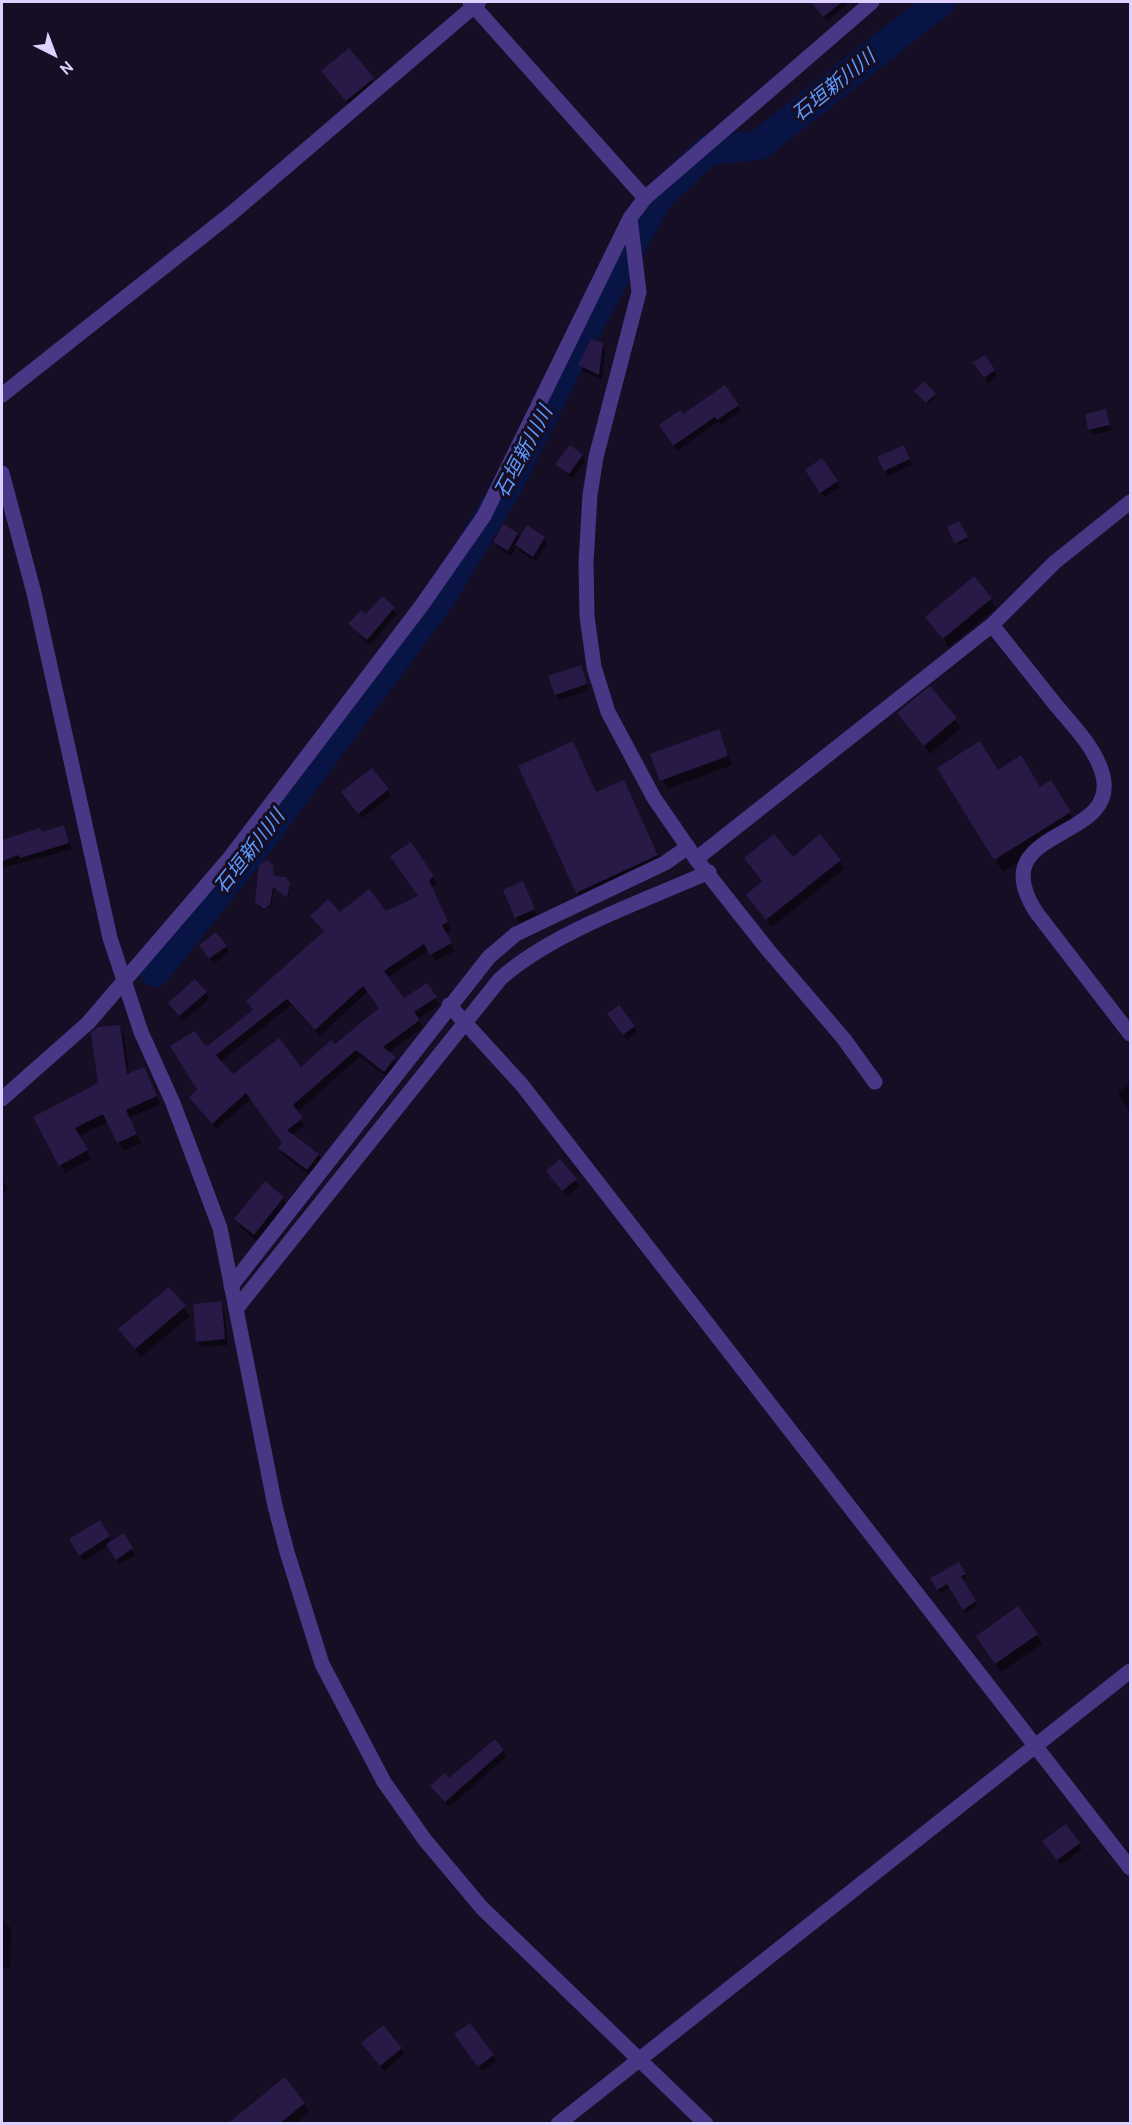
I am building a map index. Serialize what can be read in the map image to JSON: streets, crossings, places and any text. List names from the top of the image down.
{
  "water": ["石垣新川川"],
  "north": "bottom right"
}
